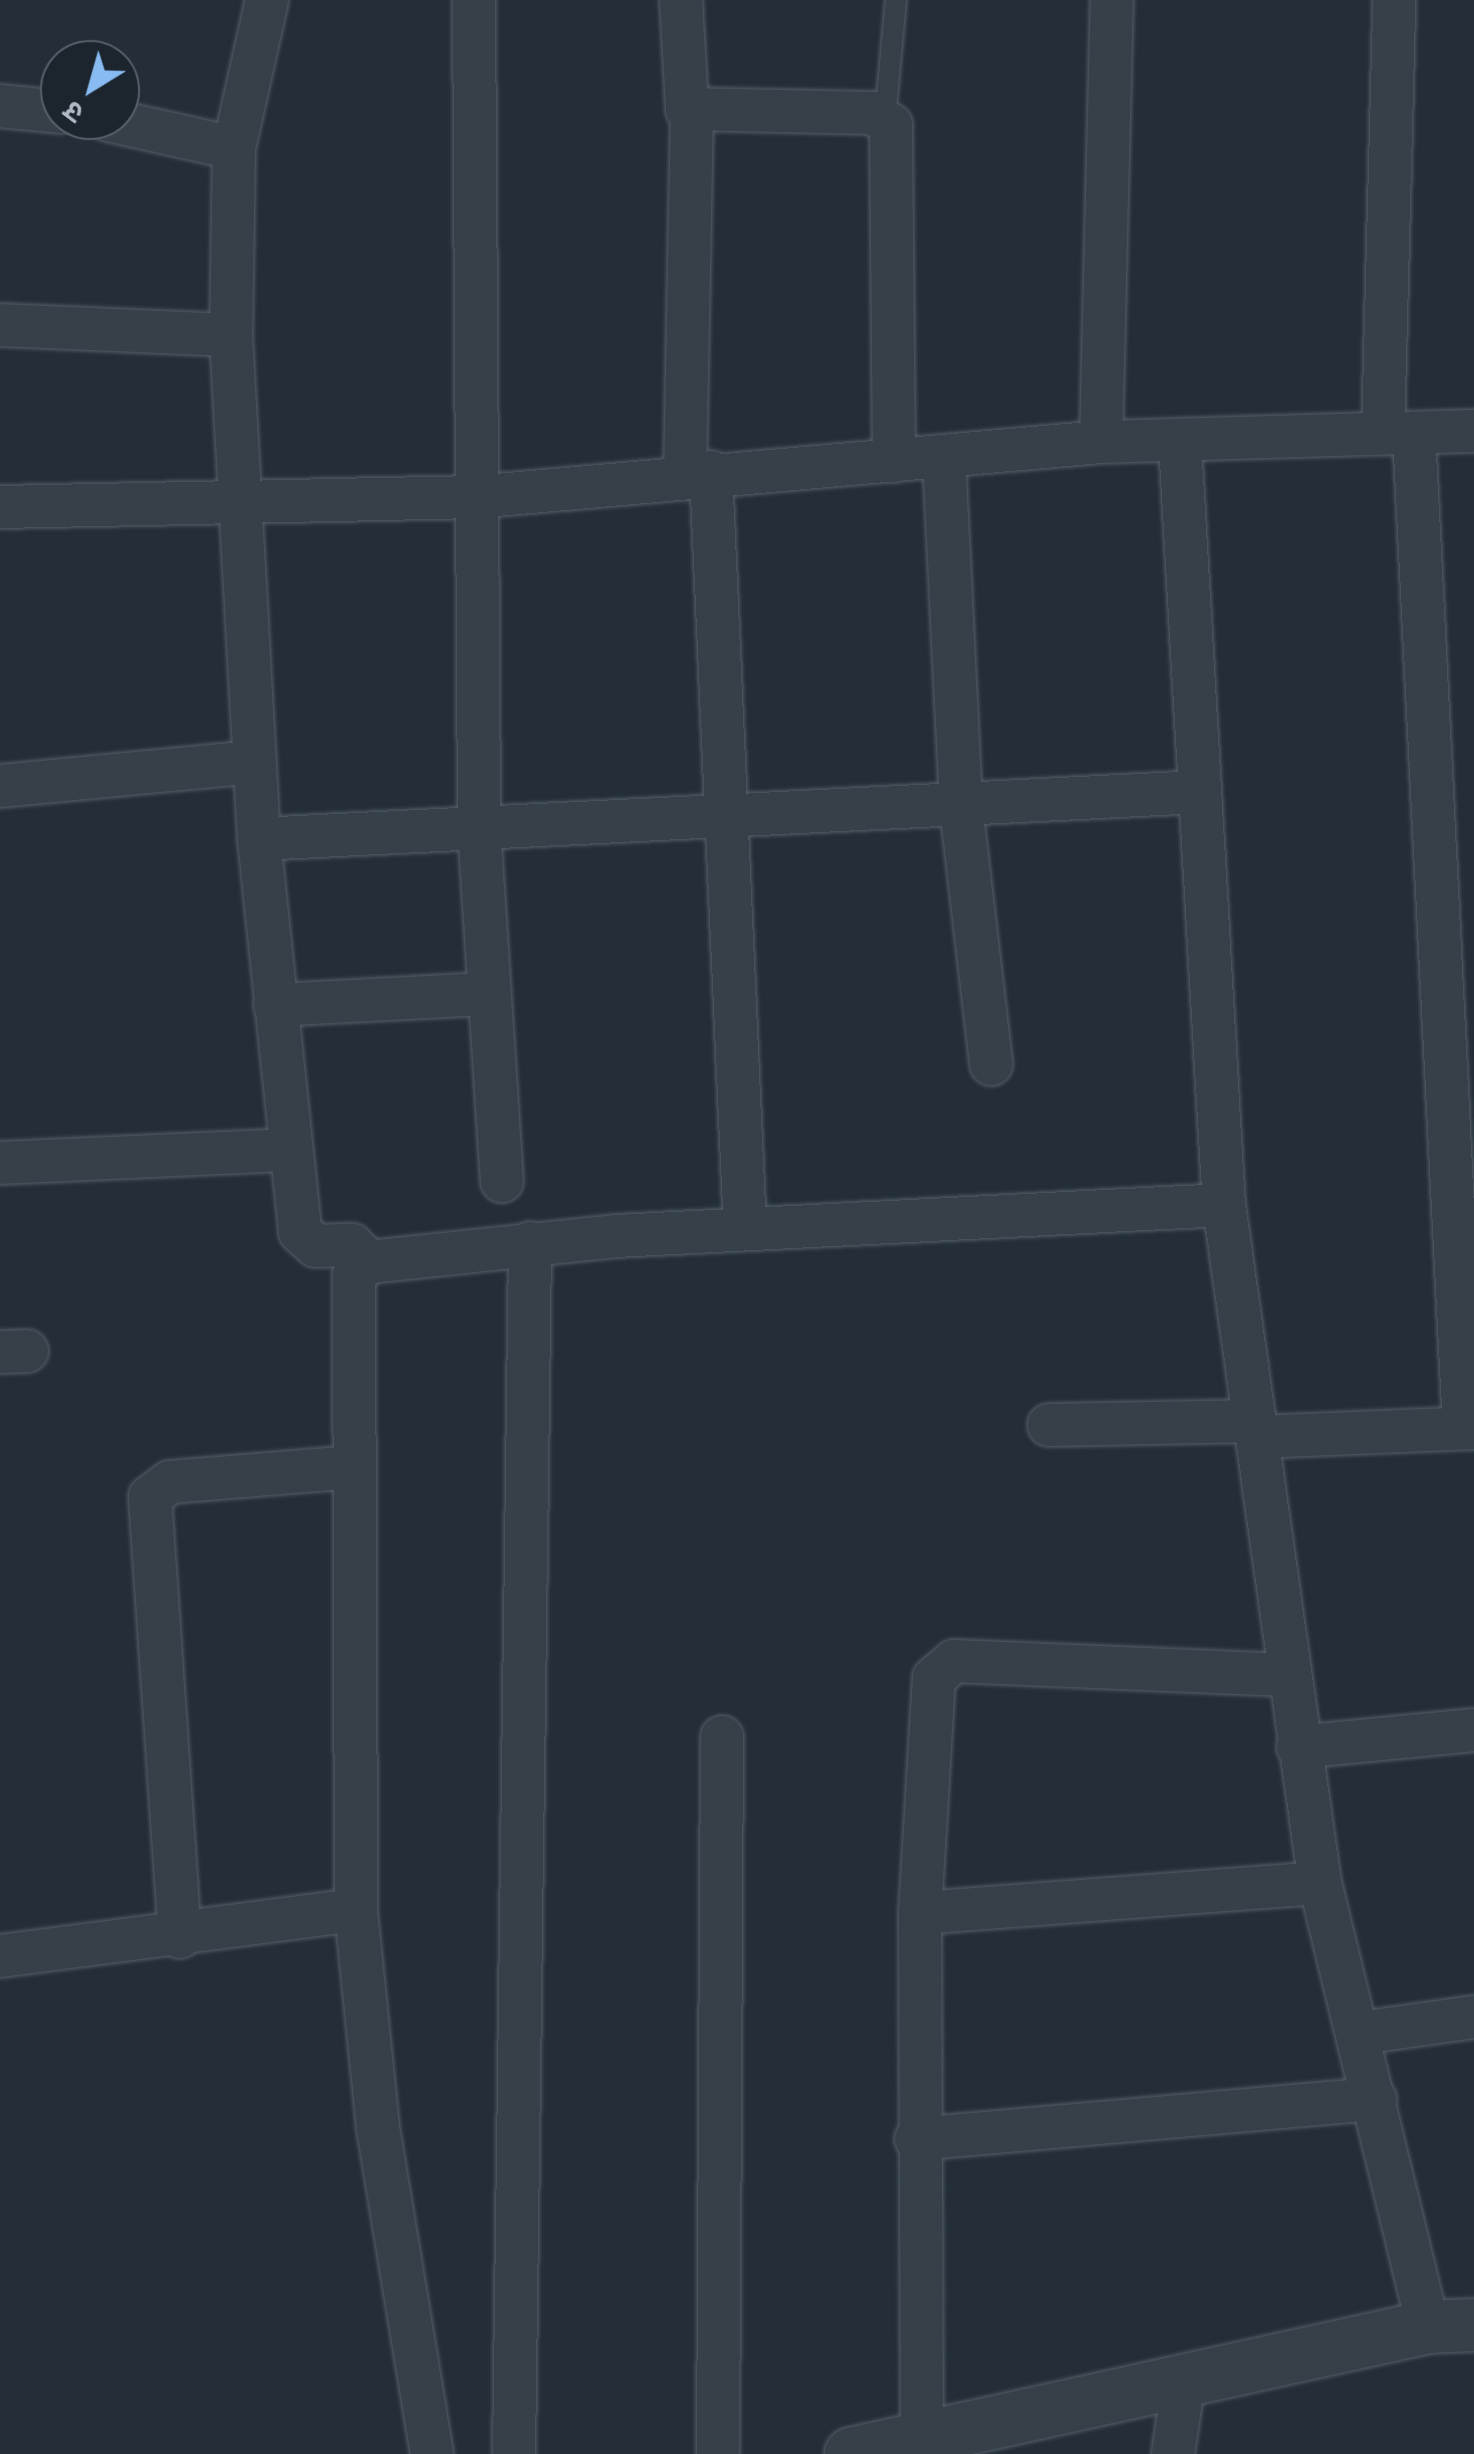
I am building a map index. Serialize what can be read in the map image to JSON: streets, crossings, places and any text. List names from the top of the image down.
{
  "north": "bottom left"
}
